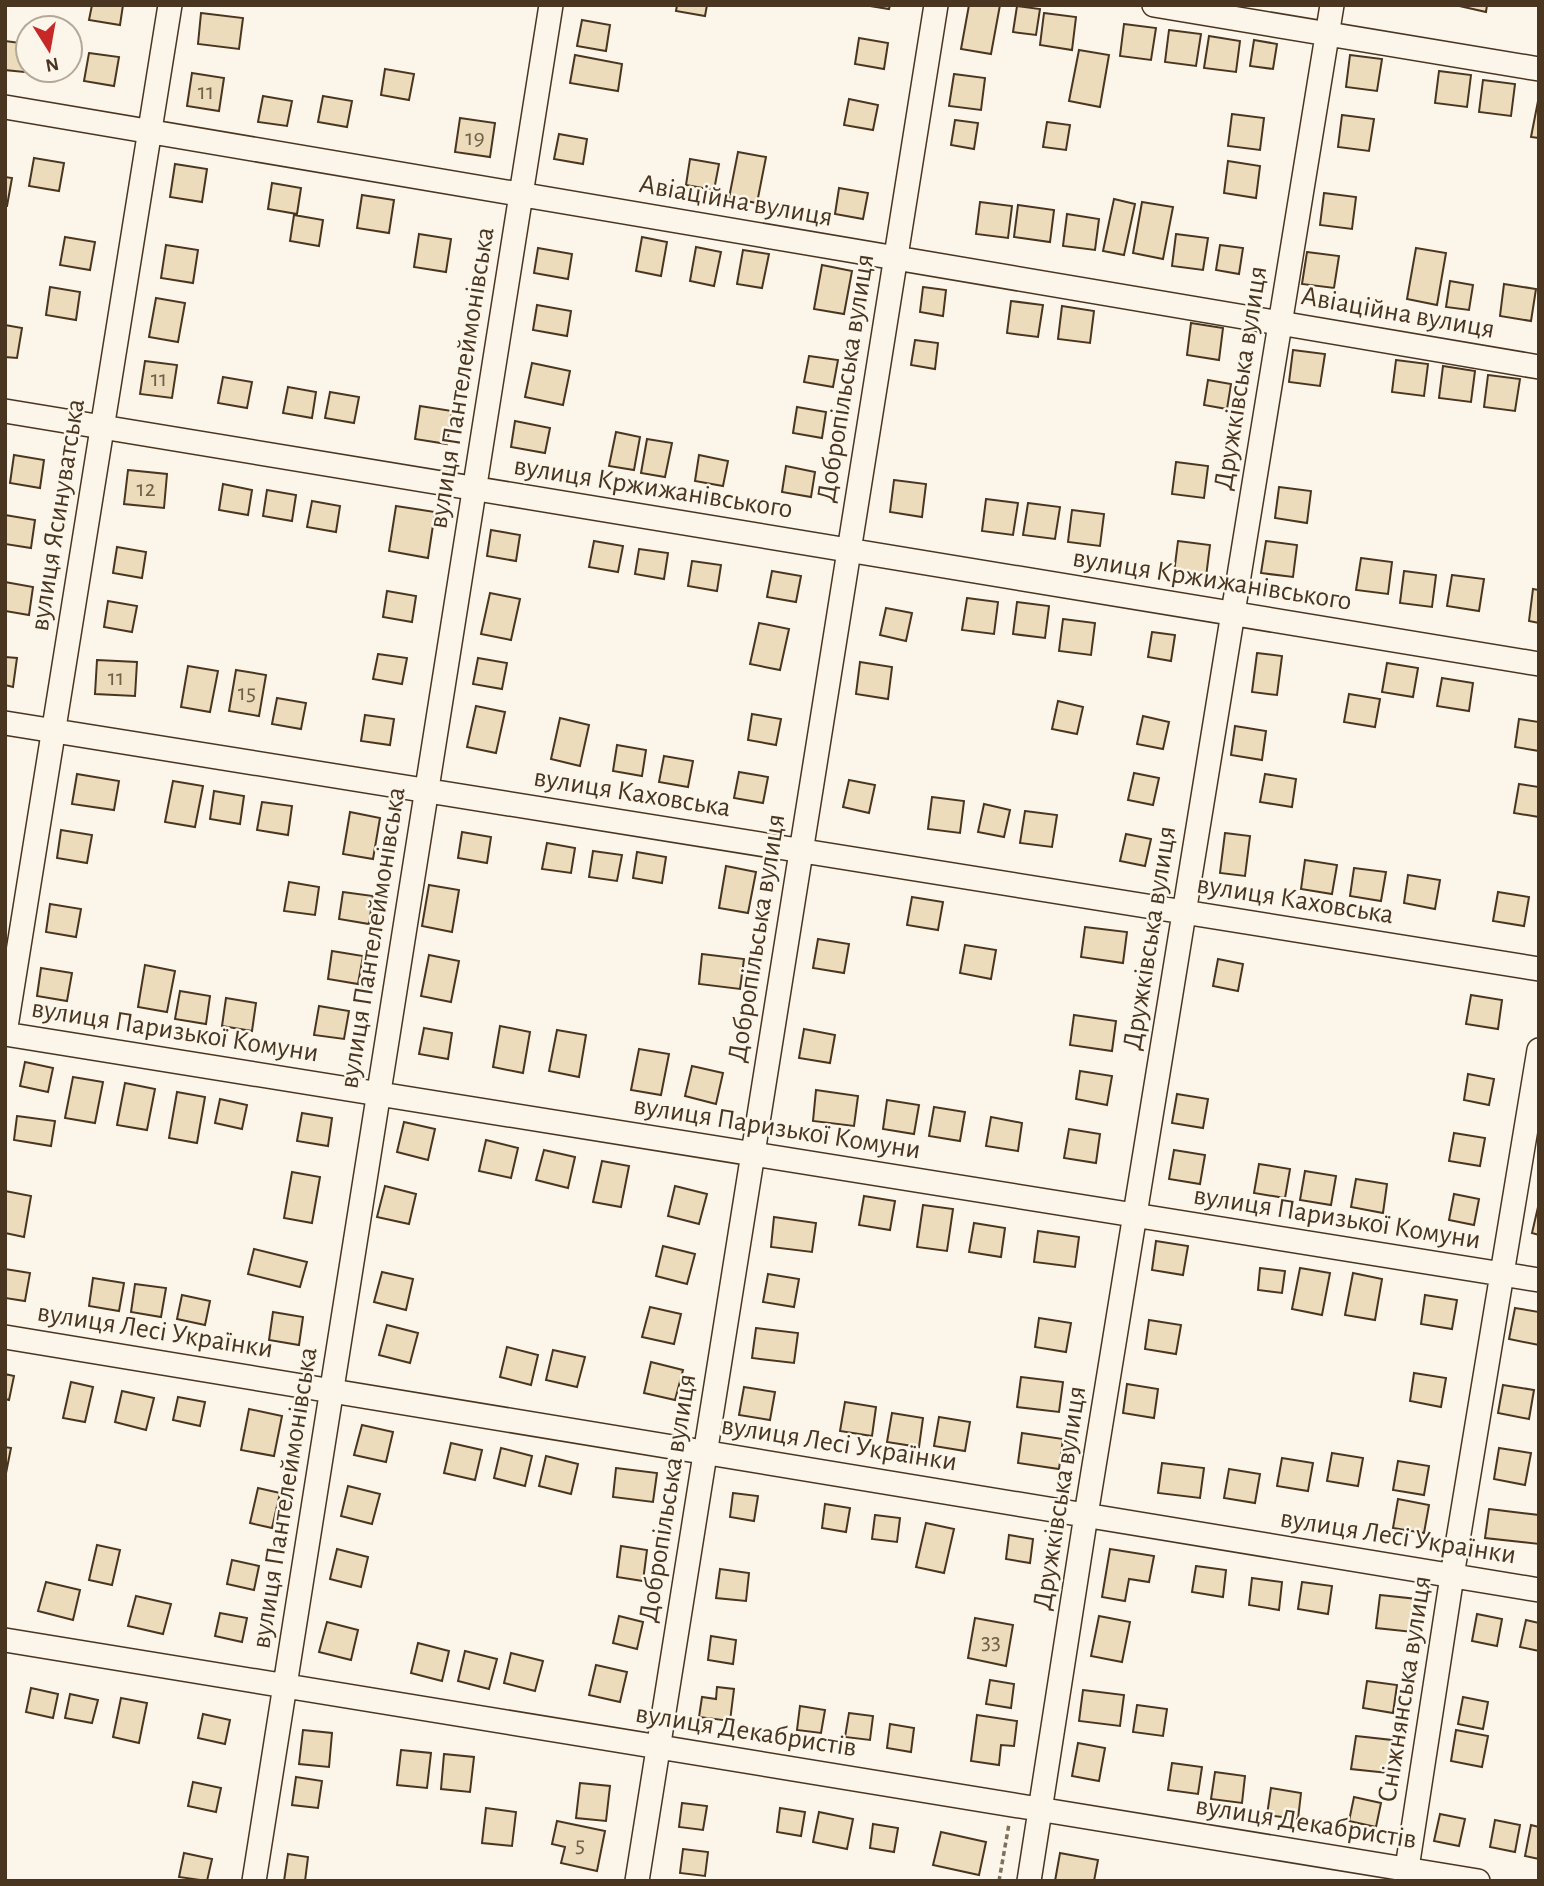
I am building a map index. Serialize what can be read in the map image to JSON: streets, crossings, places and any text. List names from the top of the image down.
{
  "streets": {
    "street": [
      "Авіаційна вулиця",
      "вулиця Пантелеймонівська",
      "Добропільська вулиця",
      "Дружківська вулиця",
      "вулиця Кржижанівського",
      "вулиця Ясинуватська",
      "вулиця Каховська",
      "вулиця Паризької Комуни",
      "вулиця Лесі Українки",
      "Сніжнянська вулиця",
      "вулиця Декабристів"
    ]
  },
  "crossings": [
    ["Авіаційна вулиця", "вулиця Пантелеймонівська"],
    ["Авіаційна вулиця", "Добропільська вулиця"],
    ["Авіаційна вулиця", "Дружківська вулиця"],
    ["Авіаційна вулиця", "вулиця Ясинуватська"],
    ["вулиця Пантелеймонівська", "вулиця Кржижанівського"],
    ["вулиця Пантелеймонівська", "вулиця Каховська"],
    ["вулиця Пантелеймонівська", "вулиця Паризької Комуни"],
    ["вулиця Пантелеймонівська", "вулиця Лесі Українки"],
    ["вулиця Пантелеймонівська", "вулиця Декабристів"],
    ["Добропільська вулиця", "вулиця Кржижанівського"],
    ["Добропільська вулиця", "вулиця Каховська"],
    ["Добропільська вулиця", "вулиця Паризької Комуни"],
    ["Добропільська вулиця", "вулиця Лесі Українки"],
    ["Добропільська вулиця", "вулиця Декабристів"],
    ["Дружківська вулиця", "вулиця Кржижанівського"],
    ["Дружківська вулиця", "вулиця Каховська"],
    ["Дружківська вулиця", "вулиця Паризької Комуни"],
    ["Дружківська вулиця", "вулиця Лесі Українки"],
    ["Дружківська вулиця", "вулиця Декабристів"],
    ["вулиця Кржижанівського", "вулиця Ясинуватська"],
    ["вулиця Ясинуватська", "вулиця Каховська"],
    ["вулиця Ясинуватська", "вулиця Паризької Комуни"],
    ["вулиця Паризької Комуни", "Сніжнянська вулиця"],
    ["вулиця Лесі Українки", "Сніжнянська вулиця"],
    ["Сніжнянська вулиця", "вулиця Декабристів"]
  ],
  "house_numbers": [
    "11",
    "19",
    "11",
    "12",
    "11",
    "15",
    "33",
    "5"
  ],
  "north": "bottom"
}
